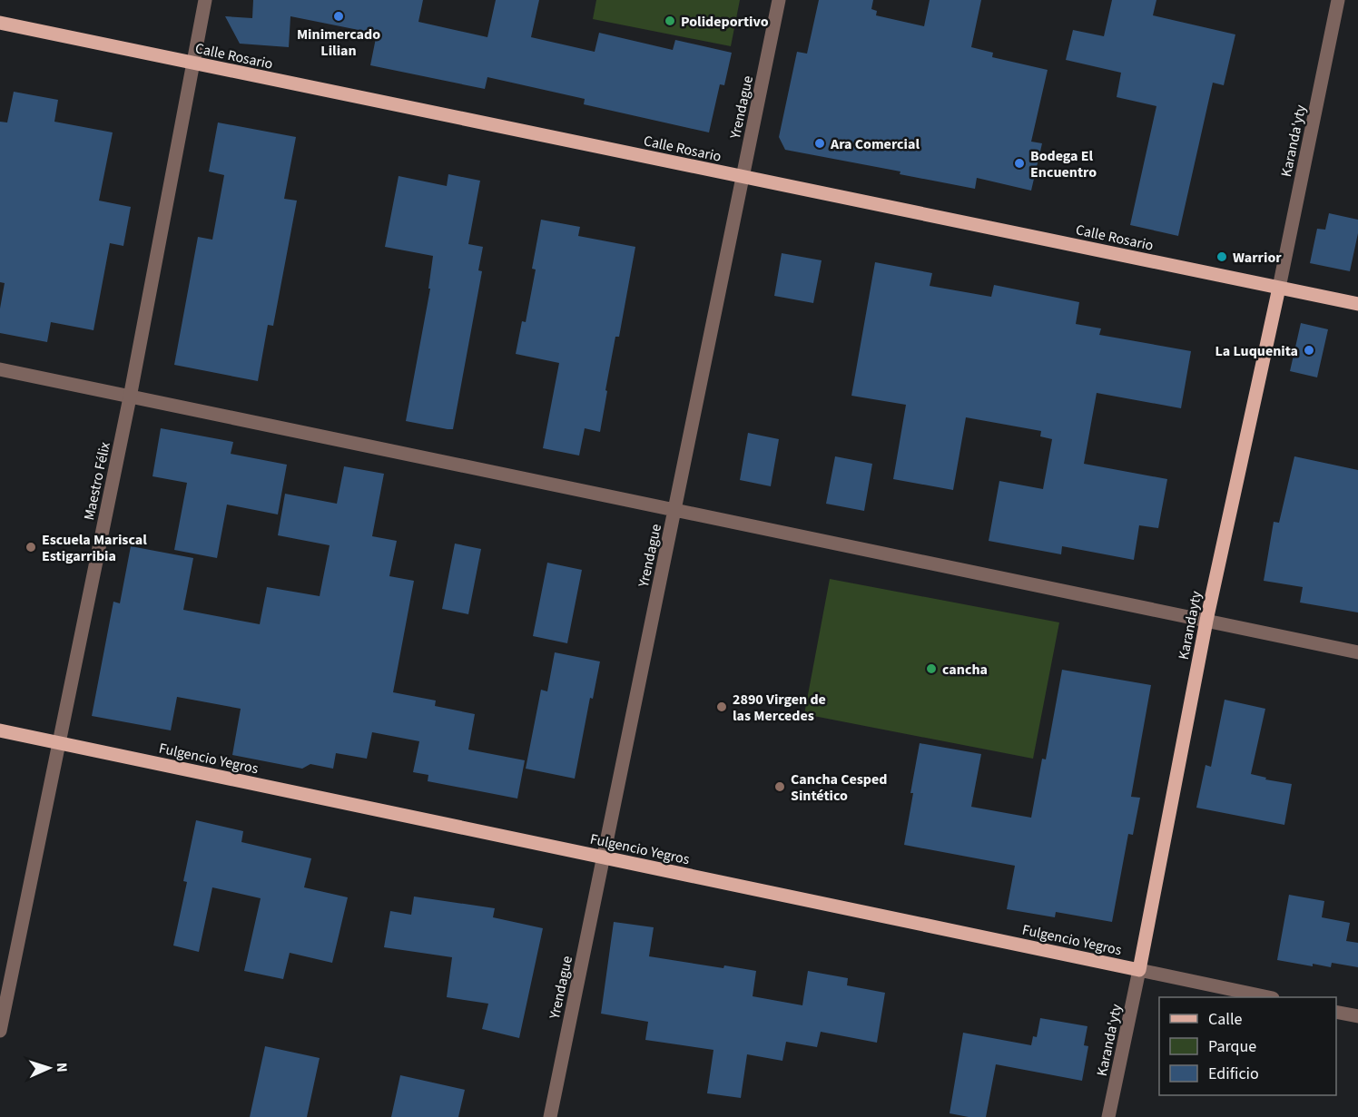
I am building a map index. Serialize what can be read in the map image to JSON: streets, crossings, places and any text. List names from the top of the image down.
{
  "streets": {
    "main road": ["Calle Rosario", "Karandayty", "Fulgencio Yegros"],
    "street": ["Yrendague", "Karanda'yty", "Maestro Félix"]
  },
  "crossings": [
    ["Calle Rosario", "Yrendague"],
    ["Calle Rosario", "Karanda'yty"],
    ["Calle Rosario", "Maestro Félix"],
    ["Calle Rosario", "Karandayty"],
    ["Yrendague", "Fulgencio Yegros"],
    ["Karanda'yty", "Karandayty"],
    ["Karanda'yty", "Fulgencio Yegros"],
    ["Maestro Félix", "Fulgencio Yegros"],
    ["Karandayty", "Fulgencio Yegros"]
  ],
  "places": [
    "Minimercado Lilian",
    "Polideportivo",
    "Ara Comercial",
    "Bodega El Encuentro",
    "Warrior",
    "La Luquenita",
    "Escuela Mariscal Estigarribia",
    "cancha",
    "2890 Virgen de las Mercedes",
    "Cancha Cesped Sintético"
  ],
  "legend": ["Calle", "Parque", "Edificio"],
  "north": "right"
}
